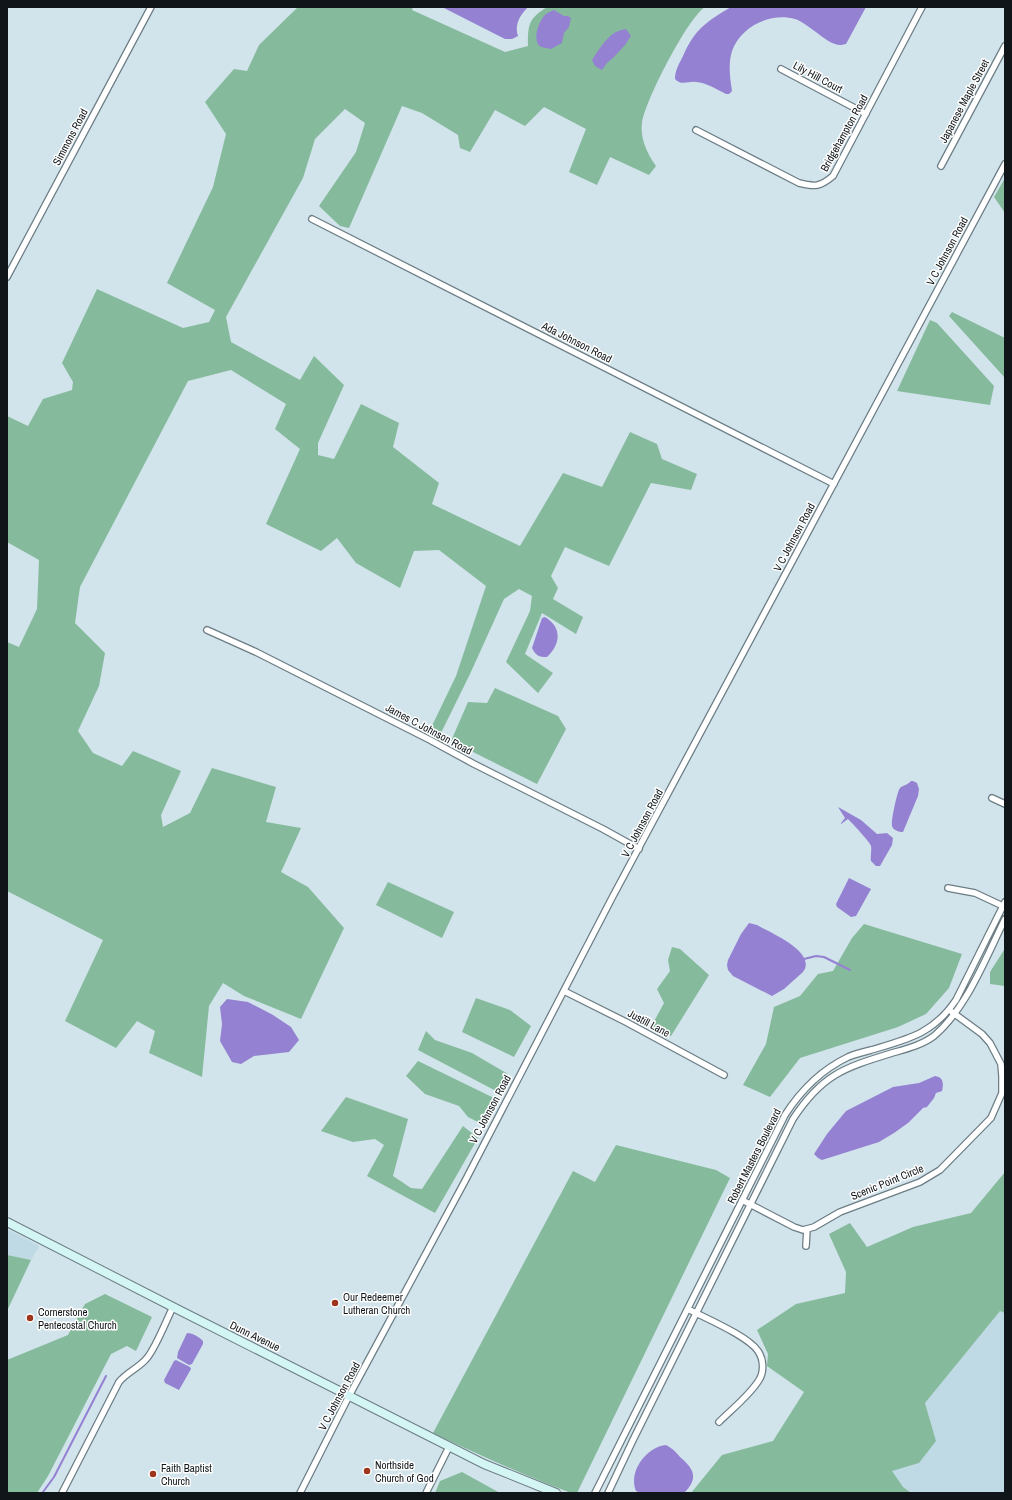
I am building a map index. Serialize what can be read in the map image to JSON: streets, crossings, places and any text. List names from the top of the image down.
{
  "streets": {
    "main road": ["Dunn Avenue"],
    "street": [
      "Lily Hill Court",
      "Japanese Maple Street",
      "Bridgehampton Road",
      "Simmons Road",
      "V C Johnson Road",
      "Ada Johnson Road",
      "James C Johnson Road",
      "Justill Lane",
      "Robert Masters Boulevard",
      "Scenic Point Circle"
    ]
  },
  "crossings": [
    ["Lily Hill Court", "Bridgehampton Road"],
    ["V C Johnson Road", "Ada Johnson Road"],
    ["V C Johnson Road", "James C Johnson Road"],
    ["V C Johnson Road", "Justill Lane"],
    ["V C Johnson Road", "Dunn Avenue"],
    ["Robert Masters Boulevard", "Scenic Point Circle"]
  ],
  "places": [
    "Our Redeemer Lutheran Church",
    "Cornerstone Pentecostal Church",
    "Northside Church of God",
    "Faith Baptist Church"
  ]
}
